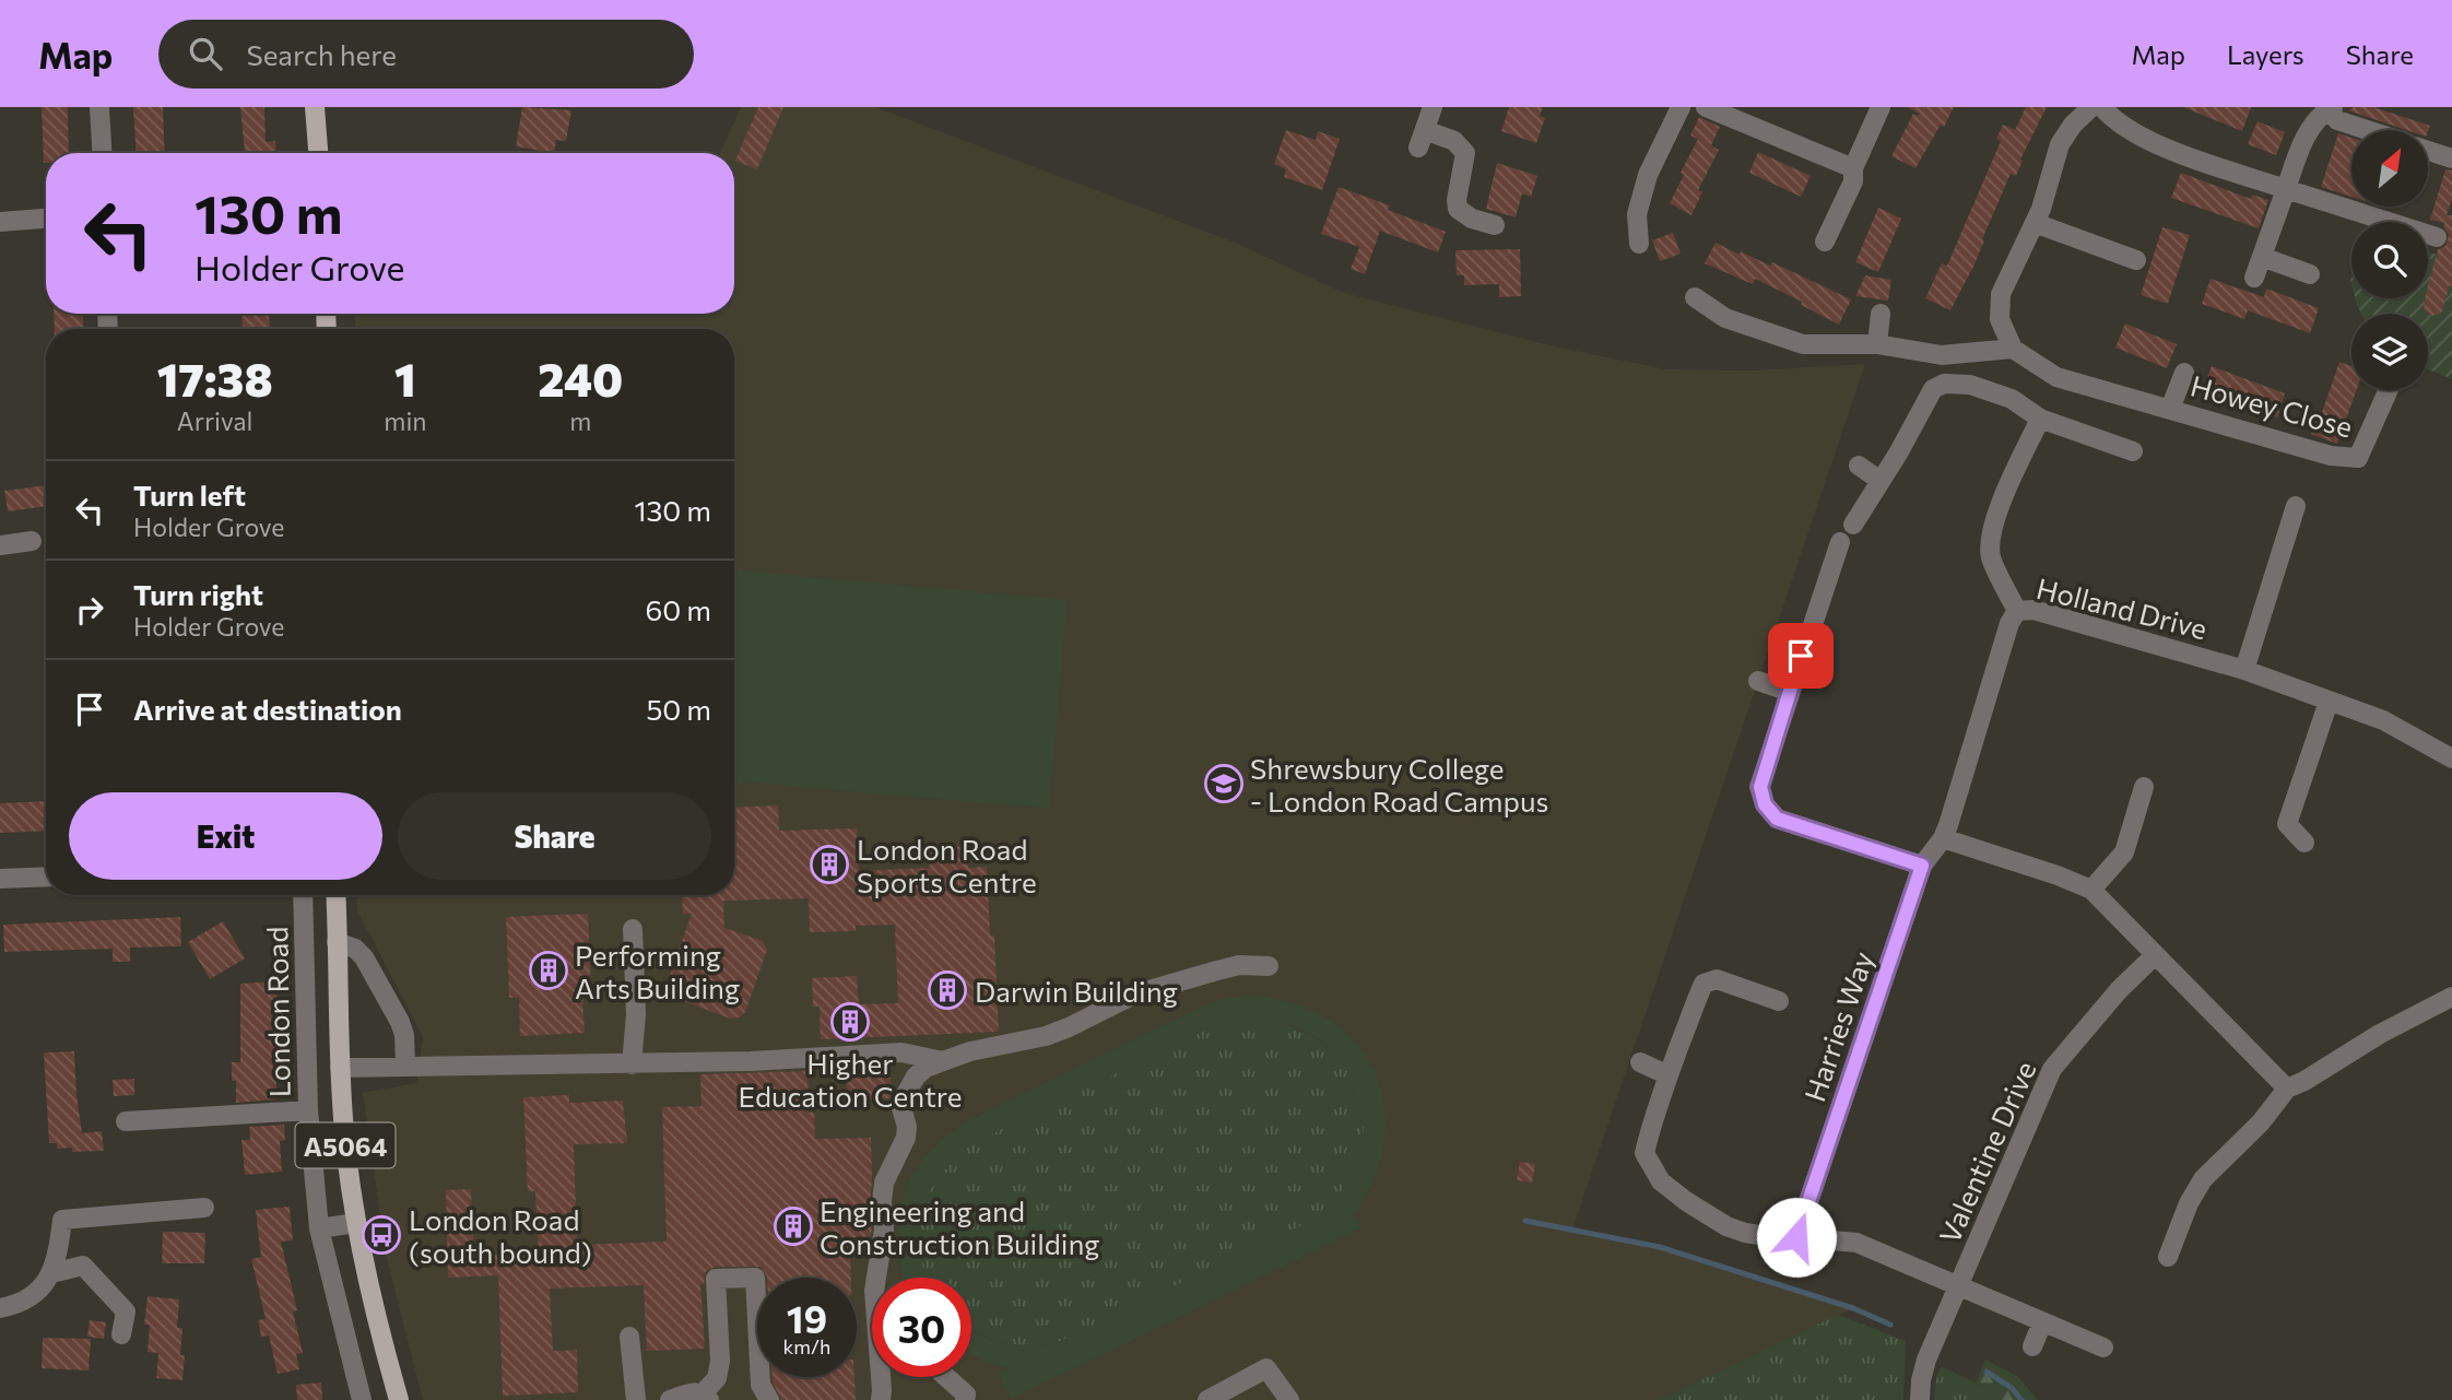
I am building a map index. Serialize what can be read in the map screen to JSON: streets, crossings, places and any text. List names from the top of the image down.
{
  "streets": {
    "main road": ["A5064"],
    "street": [
      "Howey Close",
      "Holland Drive",
      "London Road",
      "Harries Way",
      "Valentine Drive"
    ]
  },
  "crossings": [
    ["Holland Drive", "Harries Way"]
  ],
  "places": {
    "school or university": ["Shrewsbury College - London Road Campus"],
    "building": [
      "London Road Sports Centre",
      "Performing Arts Building",
      "Darwin Building",
      "Higher Education Centre",
      "Engineering and Construction Building"
    ],
    "bus stop": ["London Road (south bound)"]
  },
  "north": "top right",
  "page": {
    "header": "Map",
    "search": "Search here",
    "nav": ["Map", "Layers", "Share"],
    "turn": ["130 m", "Holder Grove"],
    "eta": [
      "17:38",
      "Arrival",
      "1",
      "min",
      "240",
      "m"
    ],
    "list": [
      {
        "name": "Turn left",
        "note": "Holder Grove",
        "value": "130 m"
      },
      {
        "name": "Turn right",
        "note": "Holder Grove",
        "value": "60 m"
      },
      {
        "name": "Arrive at destination",
        "value": "50 m"
      }
    ],
    "buttons": ["Exit", "Share"],
    "speed": "19 km/h",
    "limit": "30"
  }
}
